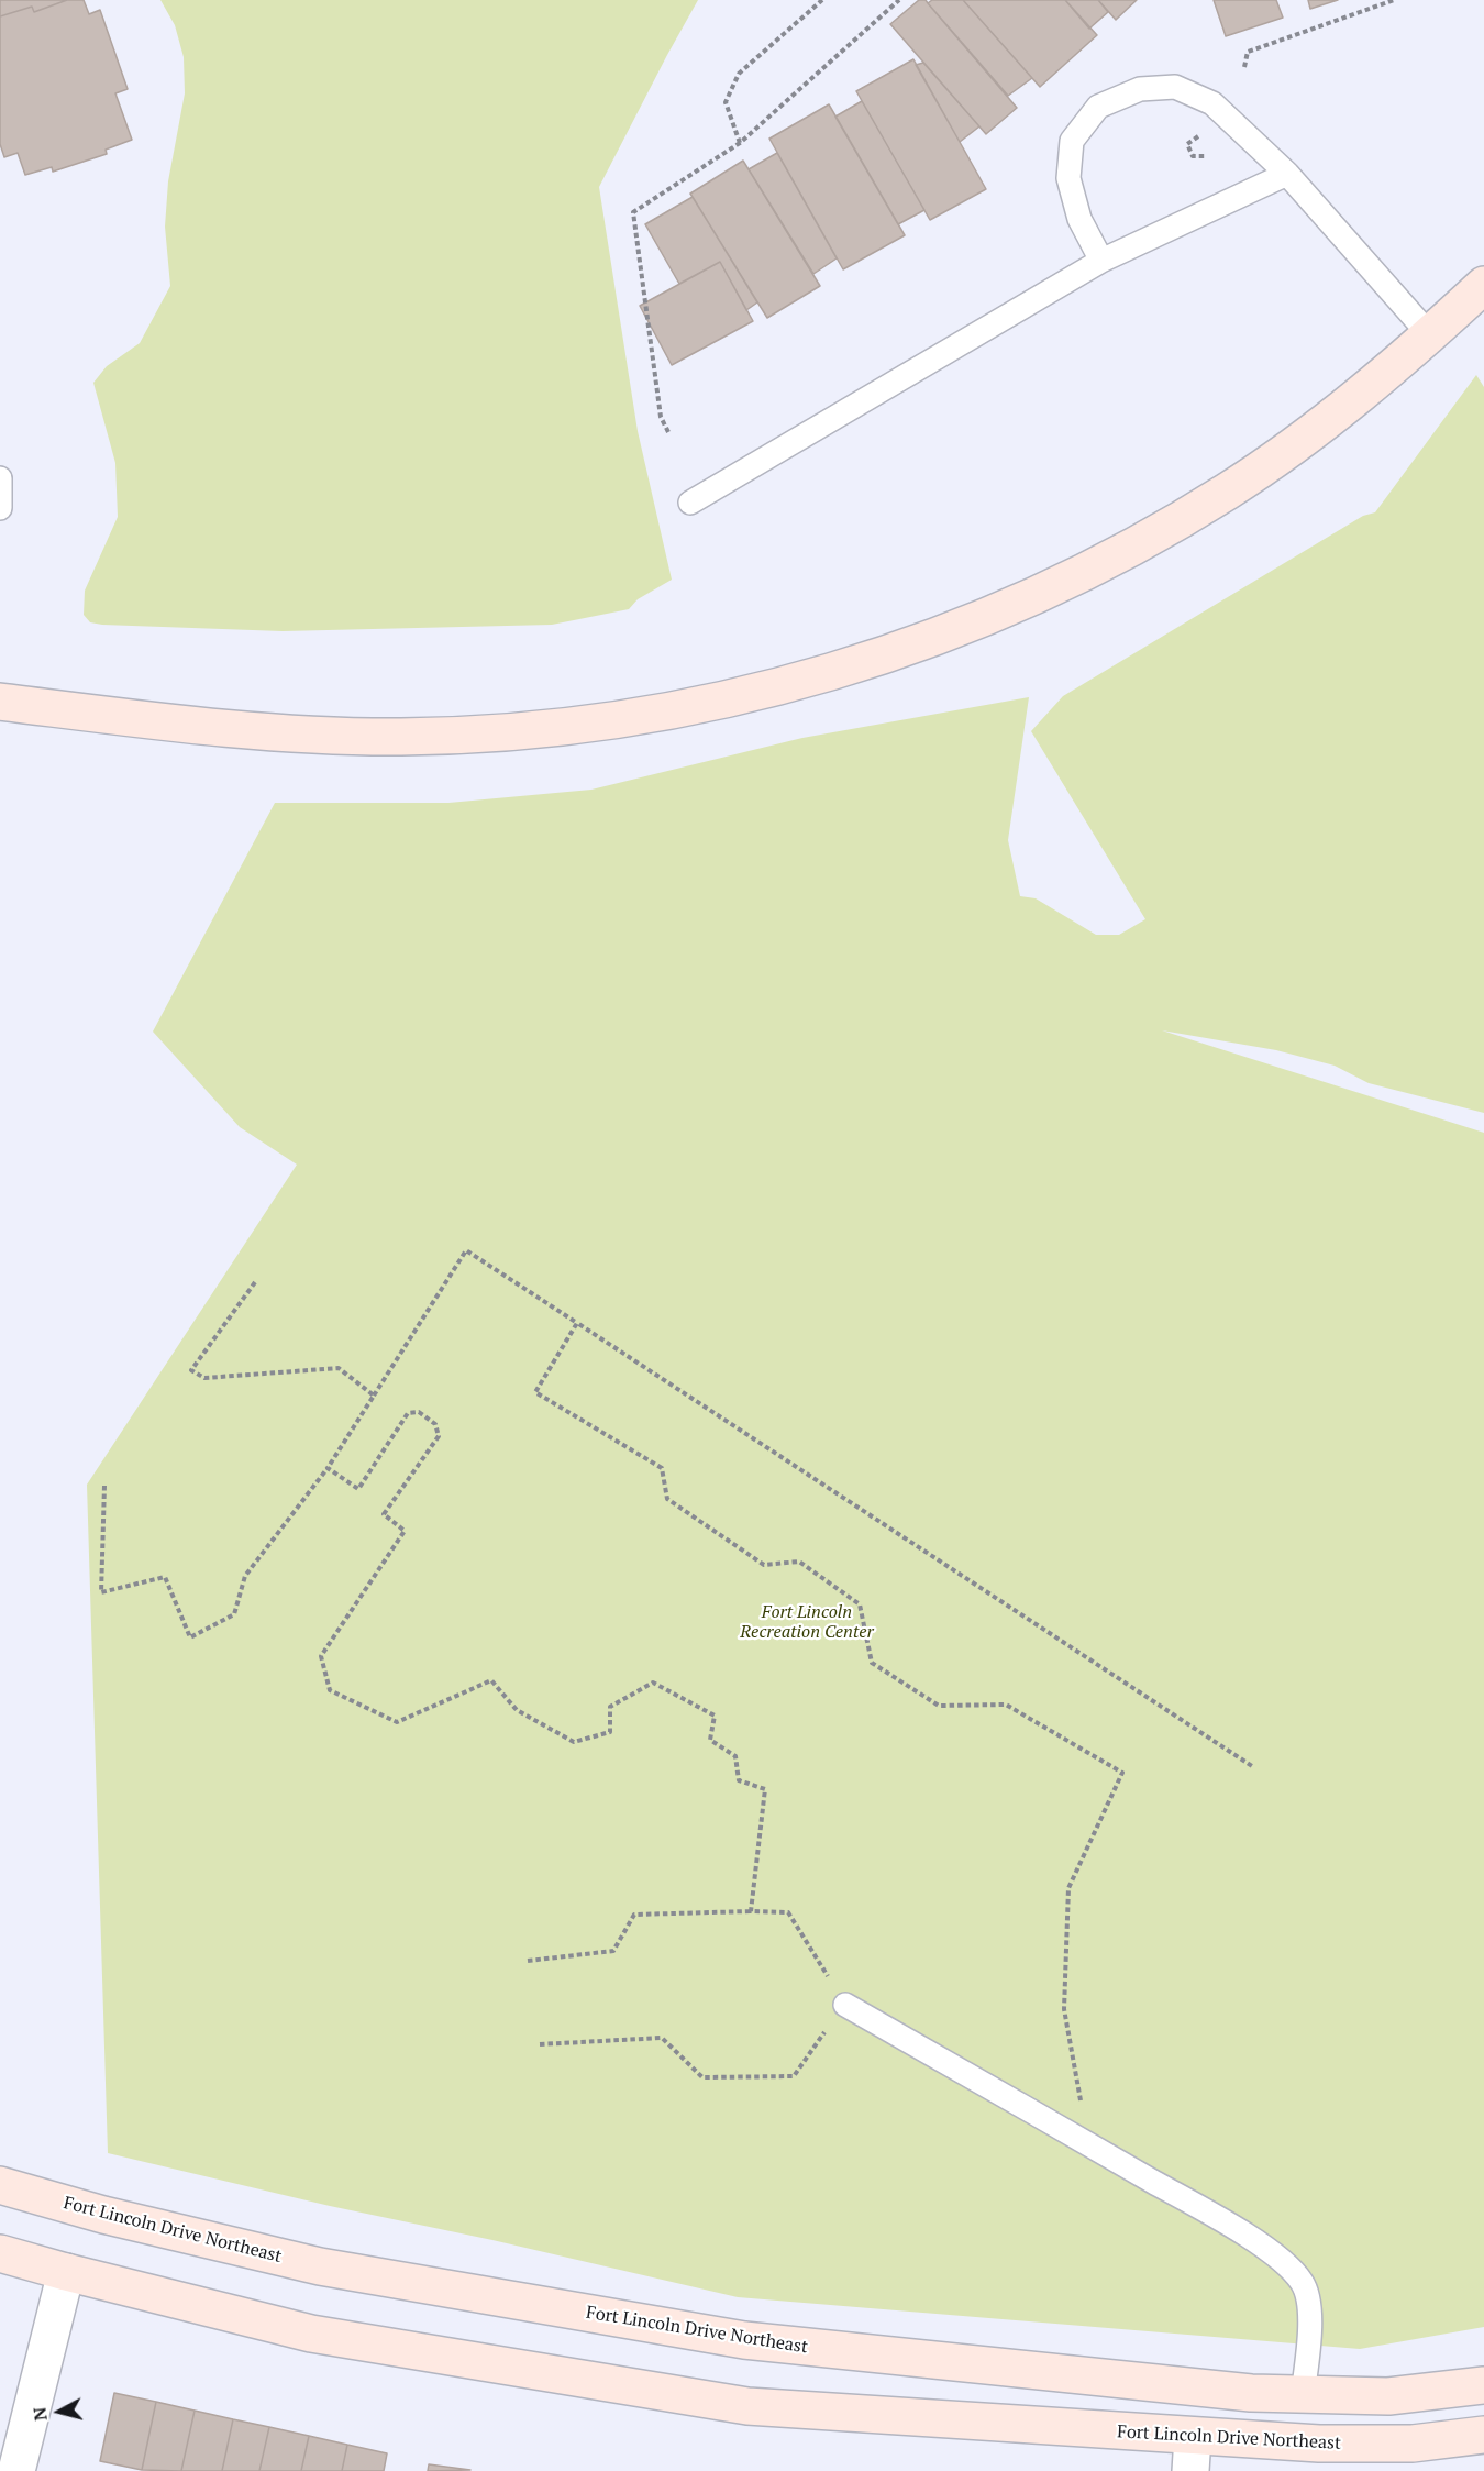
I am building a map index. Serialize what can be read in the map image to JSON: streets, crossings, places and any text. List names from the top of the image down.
{
  "streets": {
    "street": ["Fort Lincoln Drive Northeast"]
  },
  "parks": ["Fort Lincoln Recreation Center"],
  "north": "left"
}
